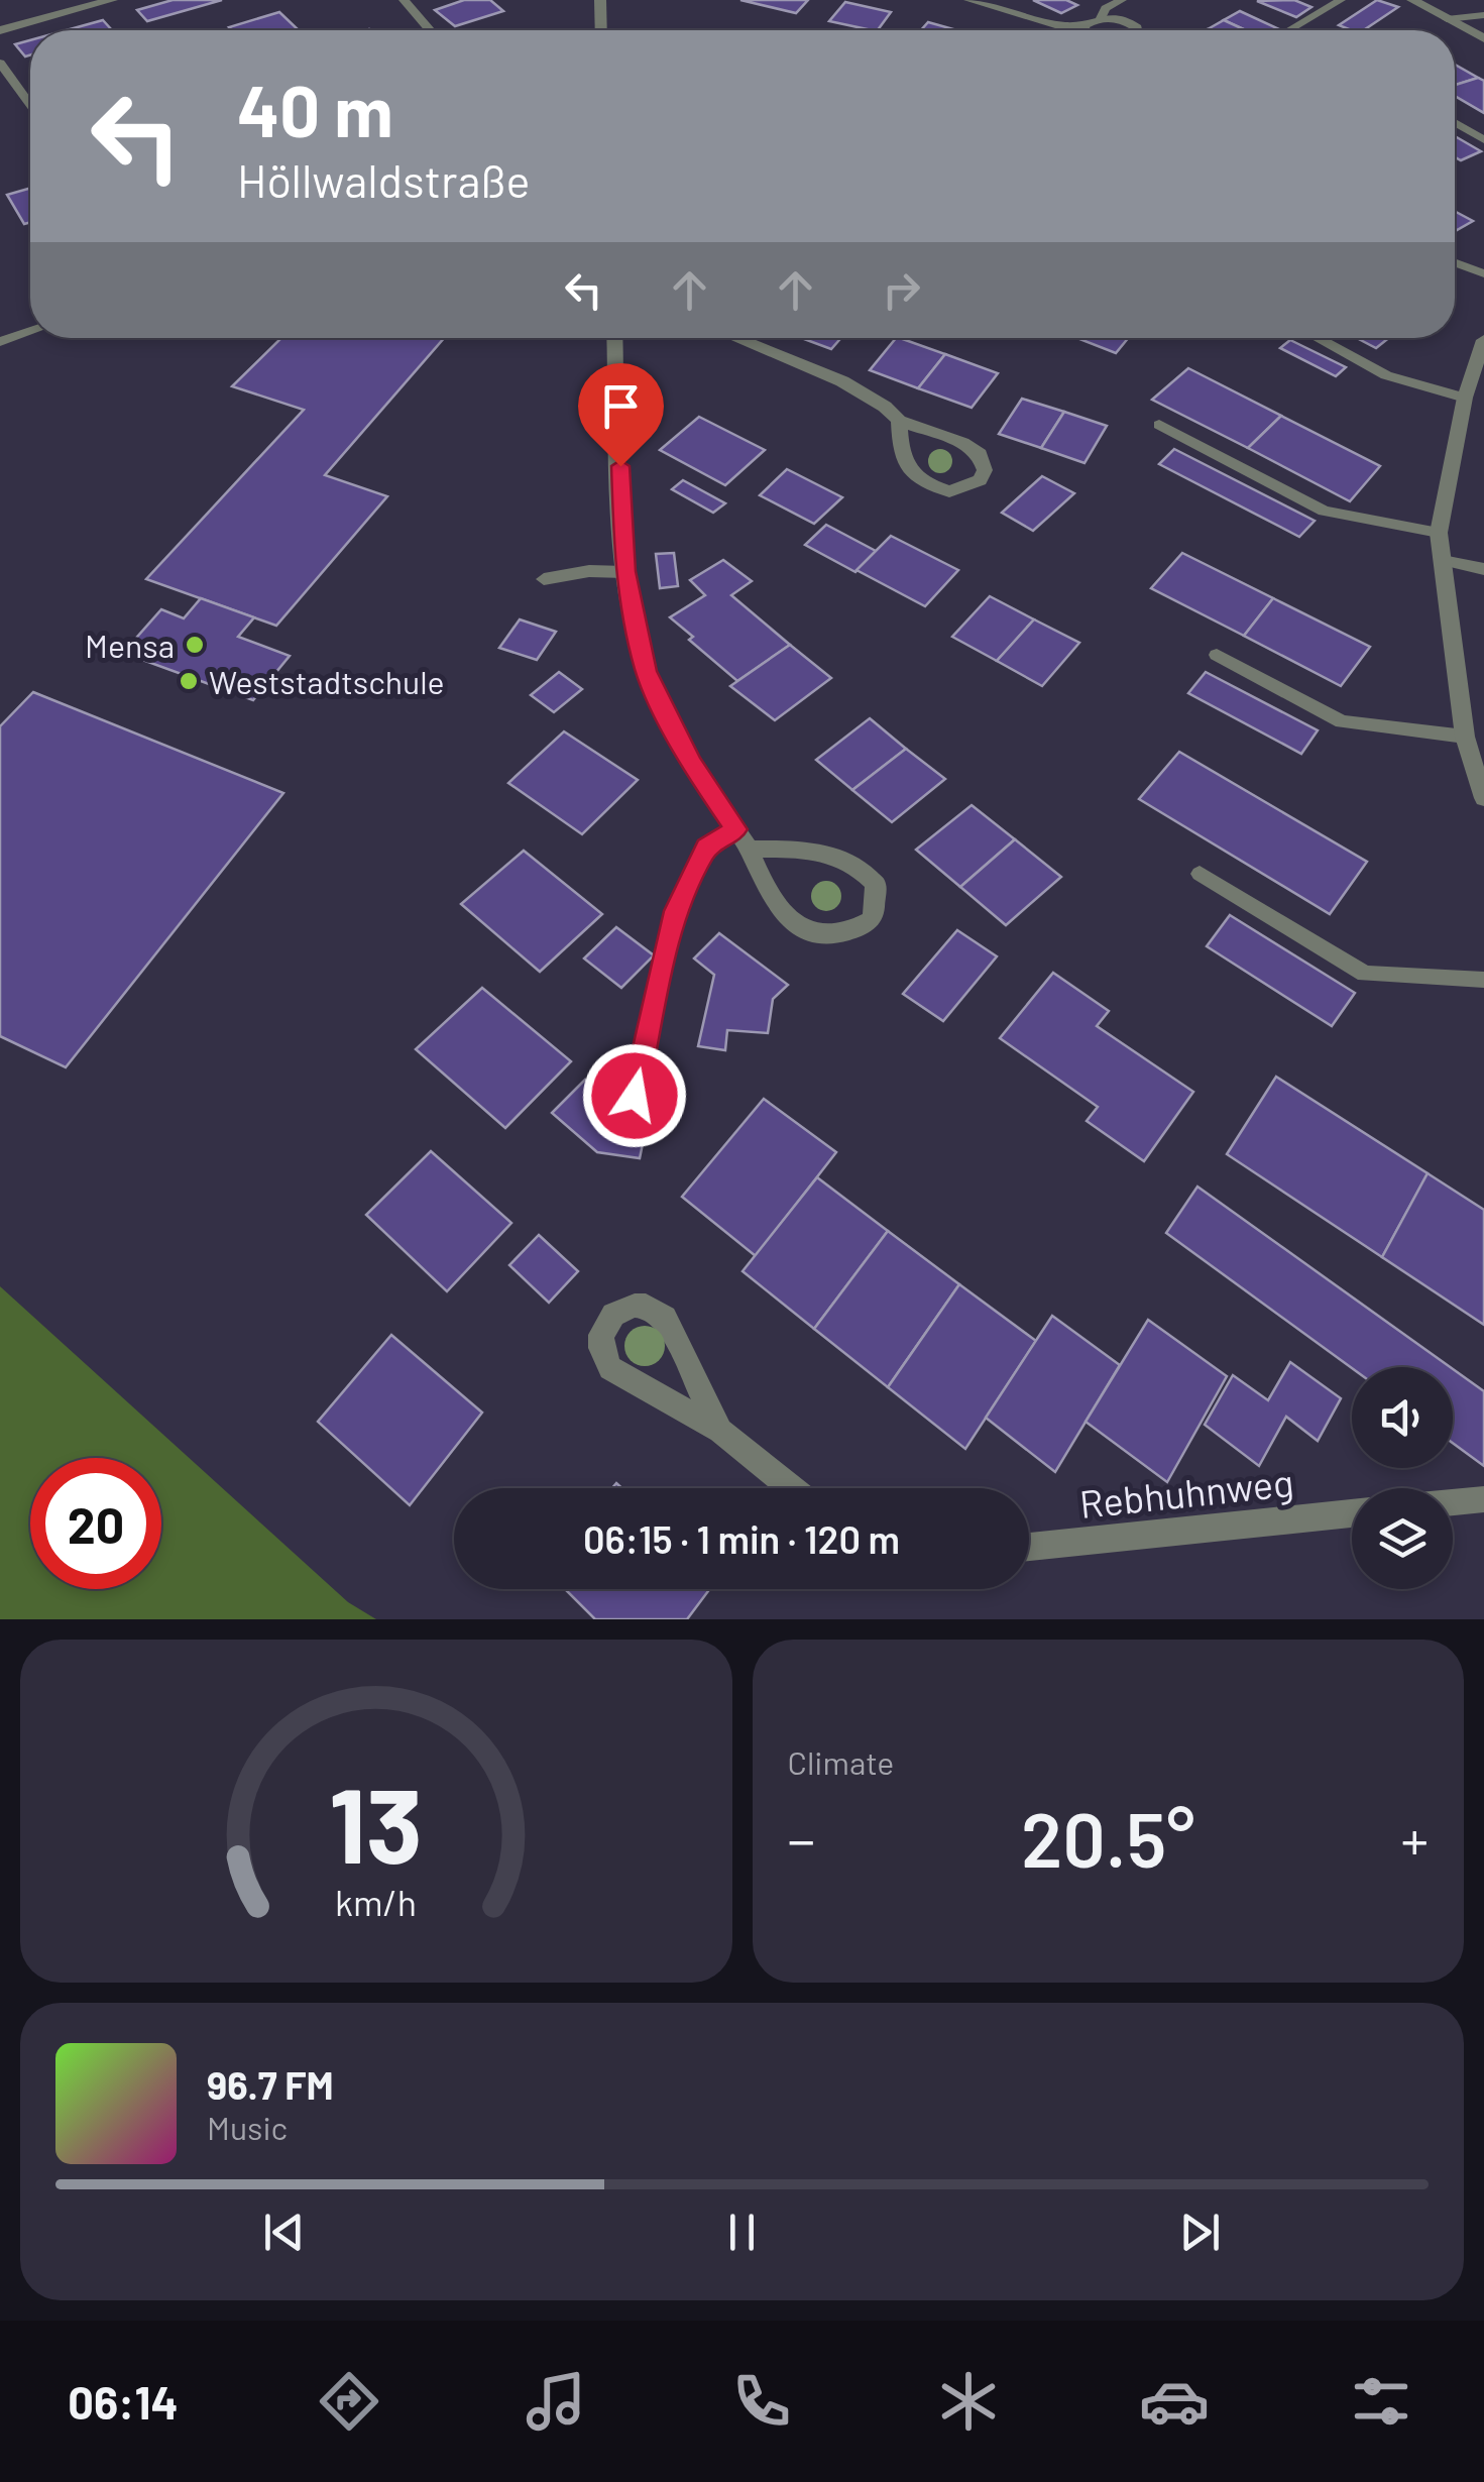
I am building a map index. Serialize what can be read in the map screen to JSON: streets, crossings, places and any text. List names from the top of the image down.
{
  "streets": {
    "street": ["Rebhuhnweg"]
  },
  "places": ["Mensa", "Weststadtschule"],
  "page": {
    "turn": ["40 m", "Höllwaldstraße"],
    "limit": "20",
    "trip": "06:15 · 1 min · 120 m",
    "tile": "Climate",
    "heat": ["−", "20.5°", "+"],
    "song": ["96.7 FM", "Music"],
    "tabs": "06:14",
    "gauge": ["13", "km/h"]
  }
}
